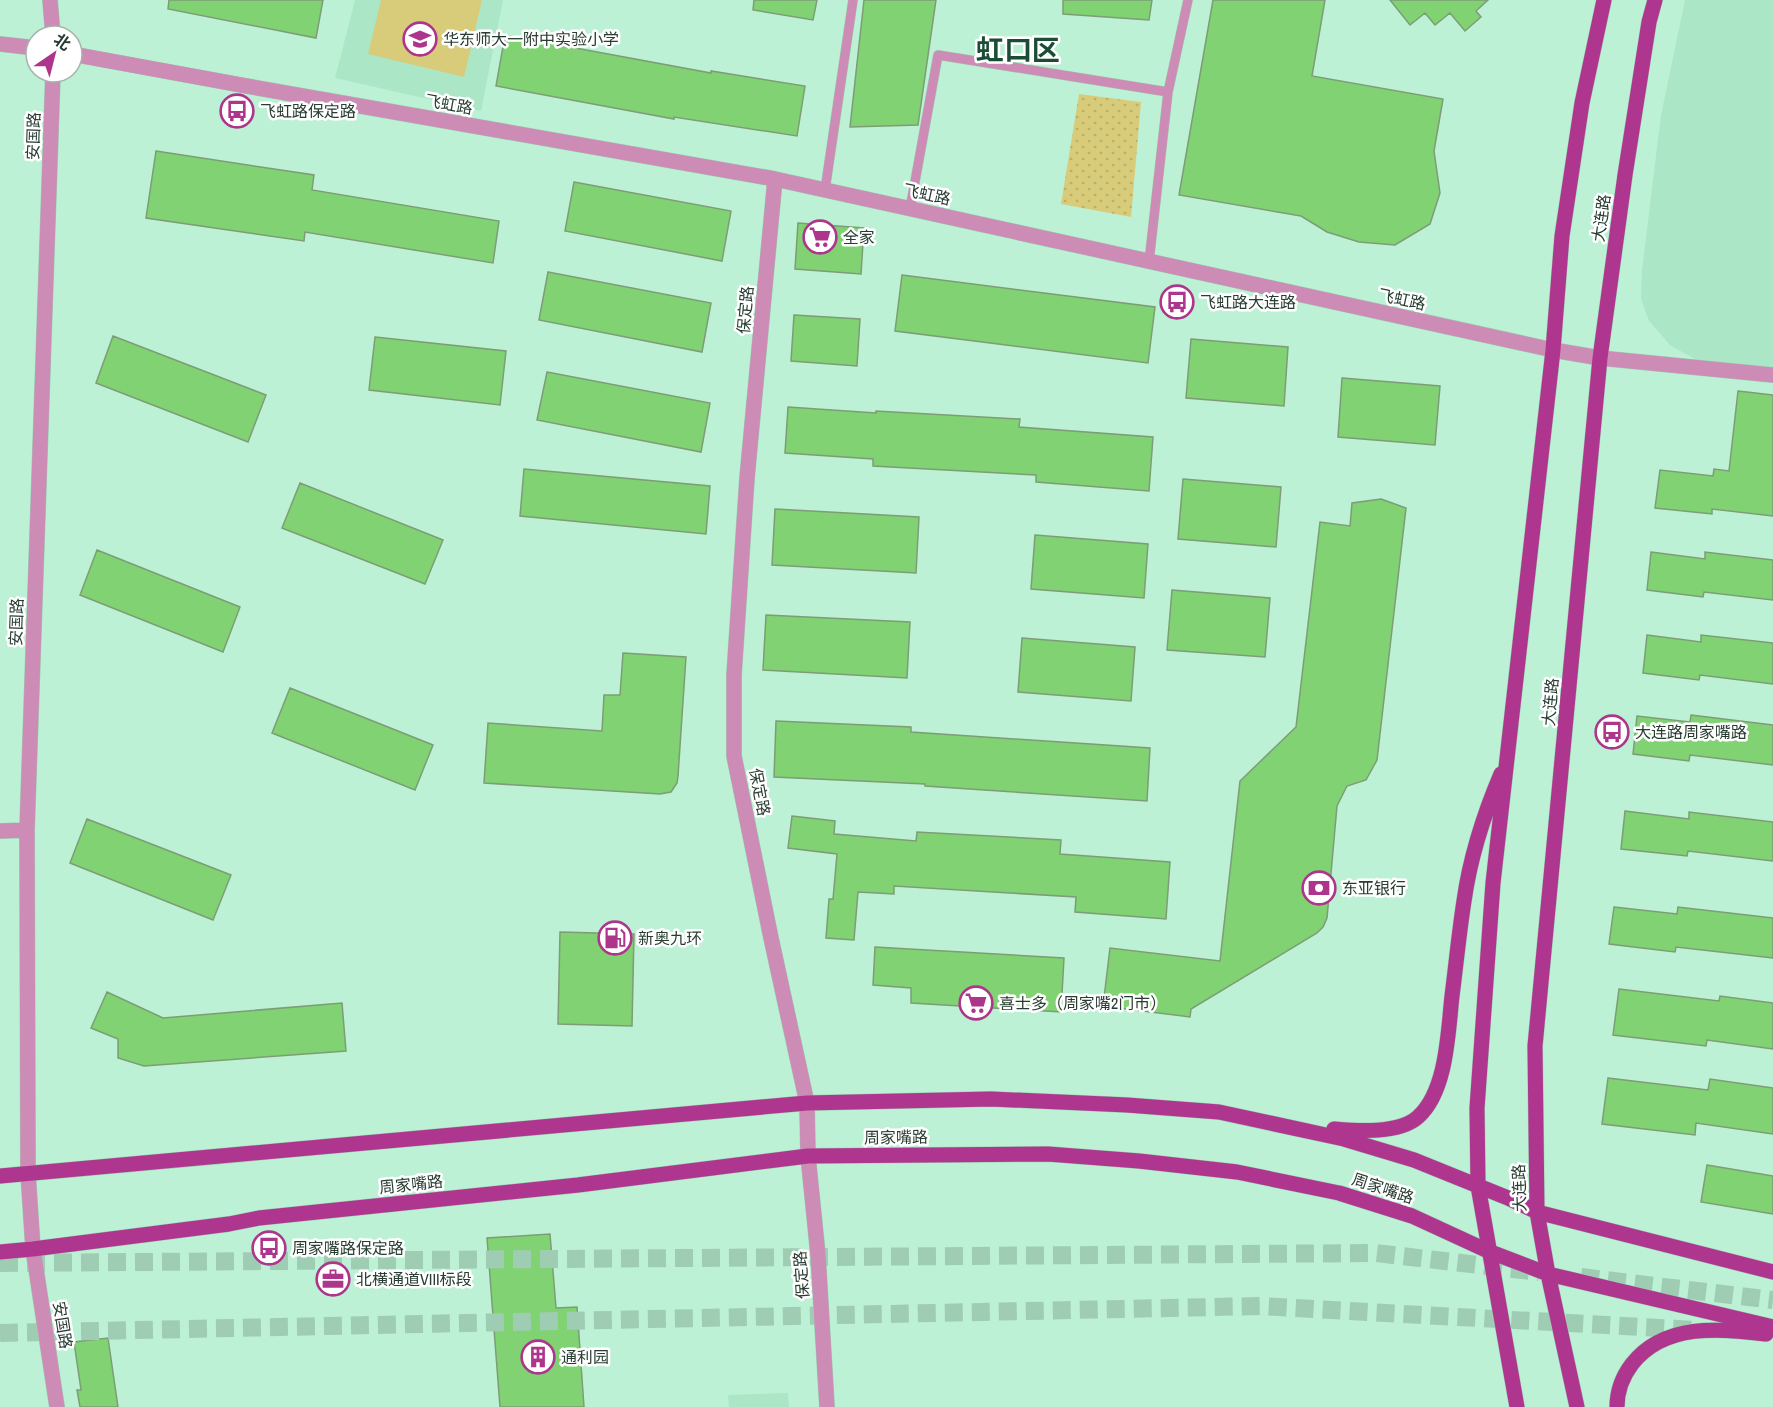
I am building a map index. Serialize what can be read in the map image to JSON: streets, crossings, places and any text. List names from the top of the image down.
{
  "streets": {
    "main road": ["大连路", "周家嘴路"],
    "street": ["飞虹路", "安国路", "保定路"]
  },
  "crossings": [
    ["飞虹路", "大连路"],
    ["飞虹路", "保定路"],
    ["安国路", "周家嘴路"],
    ["大连路", "周家嘴路"],
    ["保定路", "周家嘴路"]
  ],
  "districts": ["虹口区"],
  "places": {
    "school or university": ["华东师大一附中实验小学"],
    "bus stop": [
      "飞虹路保定路",
      "飞虹路大连路",
      "大连路周家嘴路",
      "周家嘴路保定路"
    ],
    "supermarket": ["全家", "喜士多（周家嘴2门市）"],
    "bank": ["东亚银行"],
    "fuel station": ["新奥九环"],
    "office": ["北横通道VIII标段"],
    "building": ["通利园"]
  },
  "north": "top right"
}
